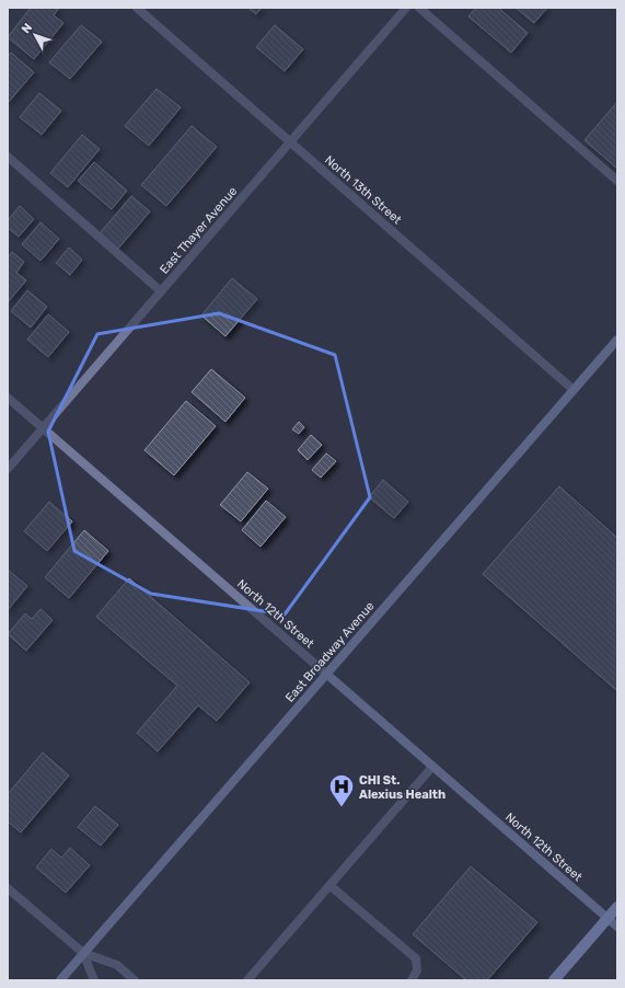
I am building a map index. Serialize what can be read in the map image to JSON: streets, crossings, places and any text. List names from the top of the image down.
{
  "streets": {
    "street": [
      "North 13th Street",
      "East Thayer Avenue",
      "North 12th Street",
      "East Broadway Avenue"
    ]
  },
  "crossings": [
    ["North 13th Street", "East Thayer Avenue"],
    ["North 13th Street", "East Broadway Avenue"],
    ["East Thayer Avenue", "North 12th Street"],
    ["North 12th Street", "East Broadway Avenue"]
  ],
  "places": {
    "hospital": ["CHI St. Alexius Health"]
  },
  "north": "top left"
}
